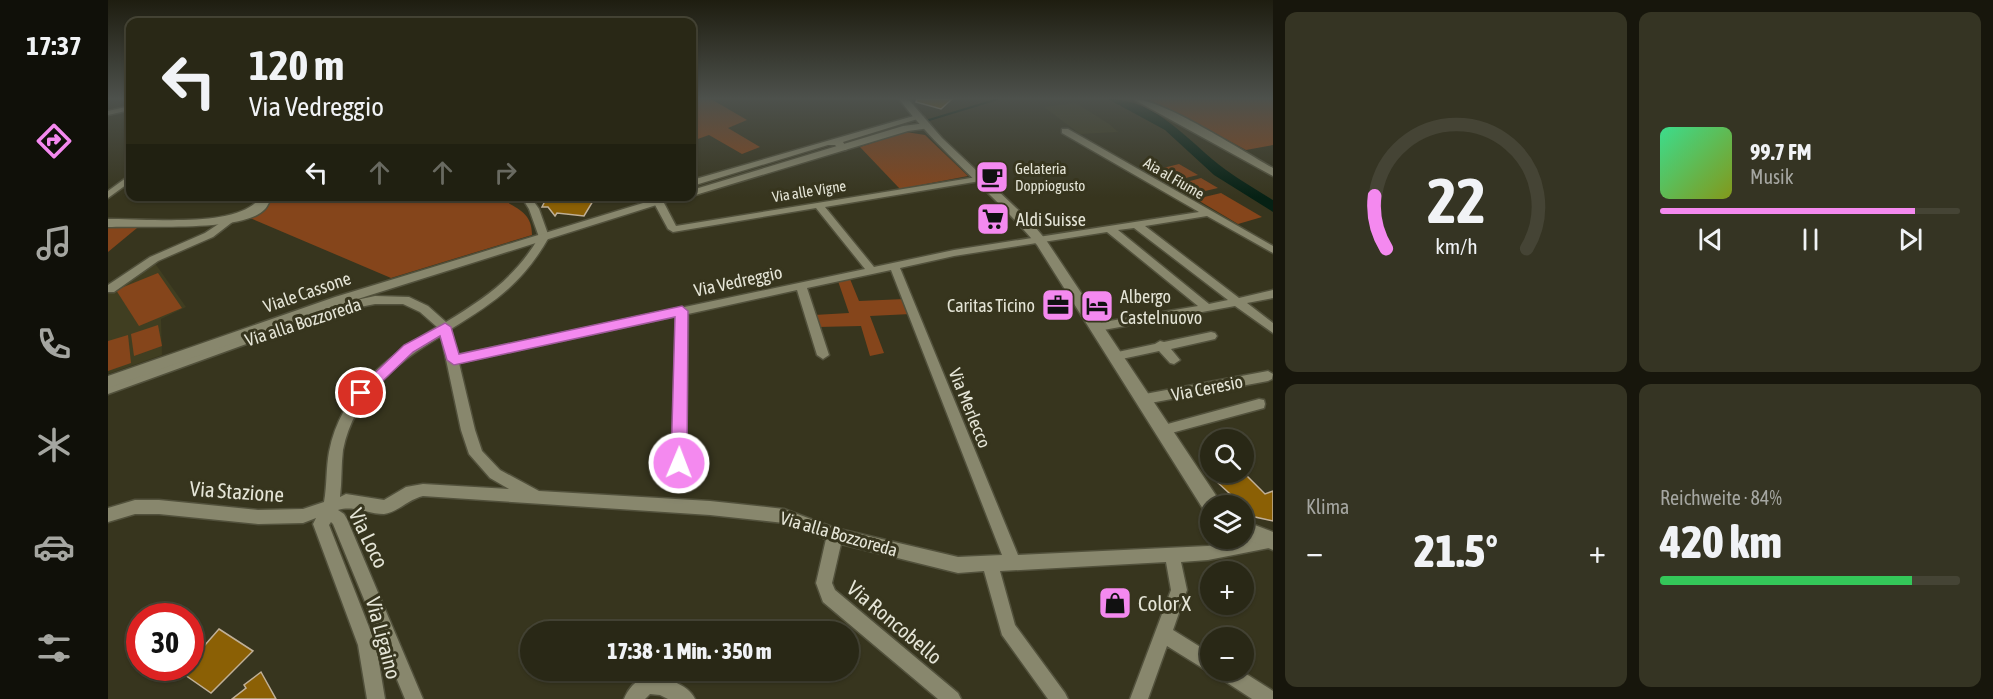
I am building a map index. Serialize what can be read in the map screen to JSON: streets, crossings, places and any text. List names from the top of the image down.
{
  "streets": {
    "street": [
      "Aia al Fiume",
      "Via alle Vigne",
      "Via Vedreggio",
      "Viale Cassone",
      "Via alla Bozzoreda",
      "Via Ceresio",
      "Via Merlecco",
      "Via Stazione",
      "Via Loco",
      "Via Roncobello",
      "Via Ligaino"
    ]
  },
  "crossings": [
    ["Aia al Fiume", "Via Vedreggio"],
    ["Via alle Vigne", "Via Ceresio"],
    ["Via Vedreggio", "Via alla Bozzoreda"],
    ["Via Vedreggio", "Via Ceresio"],
    ["Via Vedreggio", "Via Merlecco"],
    ["Viale Cassone", "Via Loco"],
    ["Via alla Bozzoreda", "Via Merlecco"],
    ["Via alla Bozzoreda", "Via Stazione"],
    ["Via alla Bozzoreda", "Via Loco"],
    ["Via alla Bozzoreda", "Via Roncobello"],
    ["Via Stazione", "Via Loco"],
    ["Via Stazione", "Via Ligaino"],
    ["Via Loco", "Via Ligaino"]
  ],
  "places": {
    "cafe": ["Gelateria Doppiogusto"],
    "supermarket": ["Aldi Suisse"],
    "office": ["Caritas Ticino"],
    "hotel": ["Albergo Castelnuovo"],
    "shop": ["Color X"]
  },
  "page": {
    "tabs": "17:37",
    "turn": ["120 m", "Via Vedreggio"],
    "song": ["99.7 FM", "Musik"],
    "tile": [
      "Klima",
      ["Reichweite · 84%", "420 km"]
    ],
    "map_buttons": ["+", "−"],
    "heat": ["−", "21.5°", "+"],
    "limit": "30",
    "trip": "17:38 · 1 Min. · 350 m",
    "gauge": ["22", "km/h"]
  }
}
